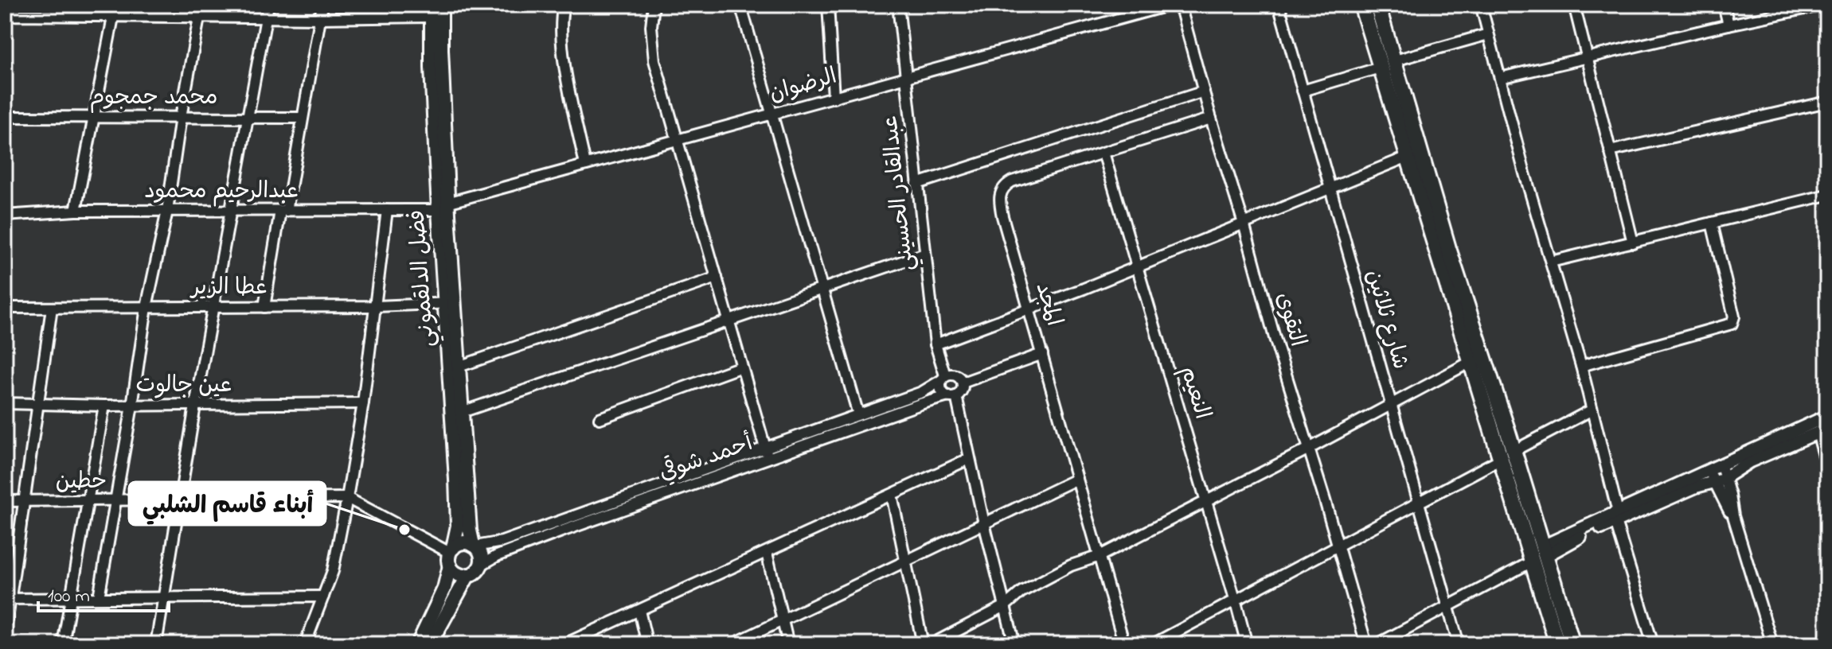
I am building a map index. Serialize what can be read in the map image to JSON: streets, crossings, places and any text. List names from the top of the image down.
{
  "streets": {
    "main road": ["فضل الدلقموني"],
    "street": [
      "الرضوان",
      "محمد جمجوم",
      "عبدالرحيم محمود",
      "عبدالقادر الحسيني",
      "عطا الزير",
      "المجد",
      "التقوى",
      "شارع ثلاثين",
      "عين جالوت",
      "النعيم",
      "أحمد شوقي",
      "حطين"
    ]
  },
  "crossings": [
    ["الرضوان", "عبدالرحيم محمود"],
    ["الرضوان", "عبدالقادر الحسيني"],
    ["الرضوان", "فضل الدلقموني"],
    ["عبدالرحيم محمود", "فضل الدلقموني"],
    ["عبدالقادر الحسيني", "أحمد شوقي"],
    ["فضل الدلقموني", "عطا الزير"],
    ["فضل الدلقموني", "أحمد شوقي"],
    ["فضل الدلقموني", "حطين"],
    ["المجد", "التقوى"],
    ["المجد", "النعيم"],
    ["أحمد شوقي", "حطين"]
  ],
  "places": ["أبناء قاسم الشلبي"],
  "scale_bar": "100 m"
}
